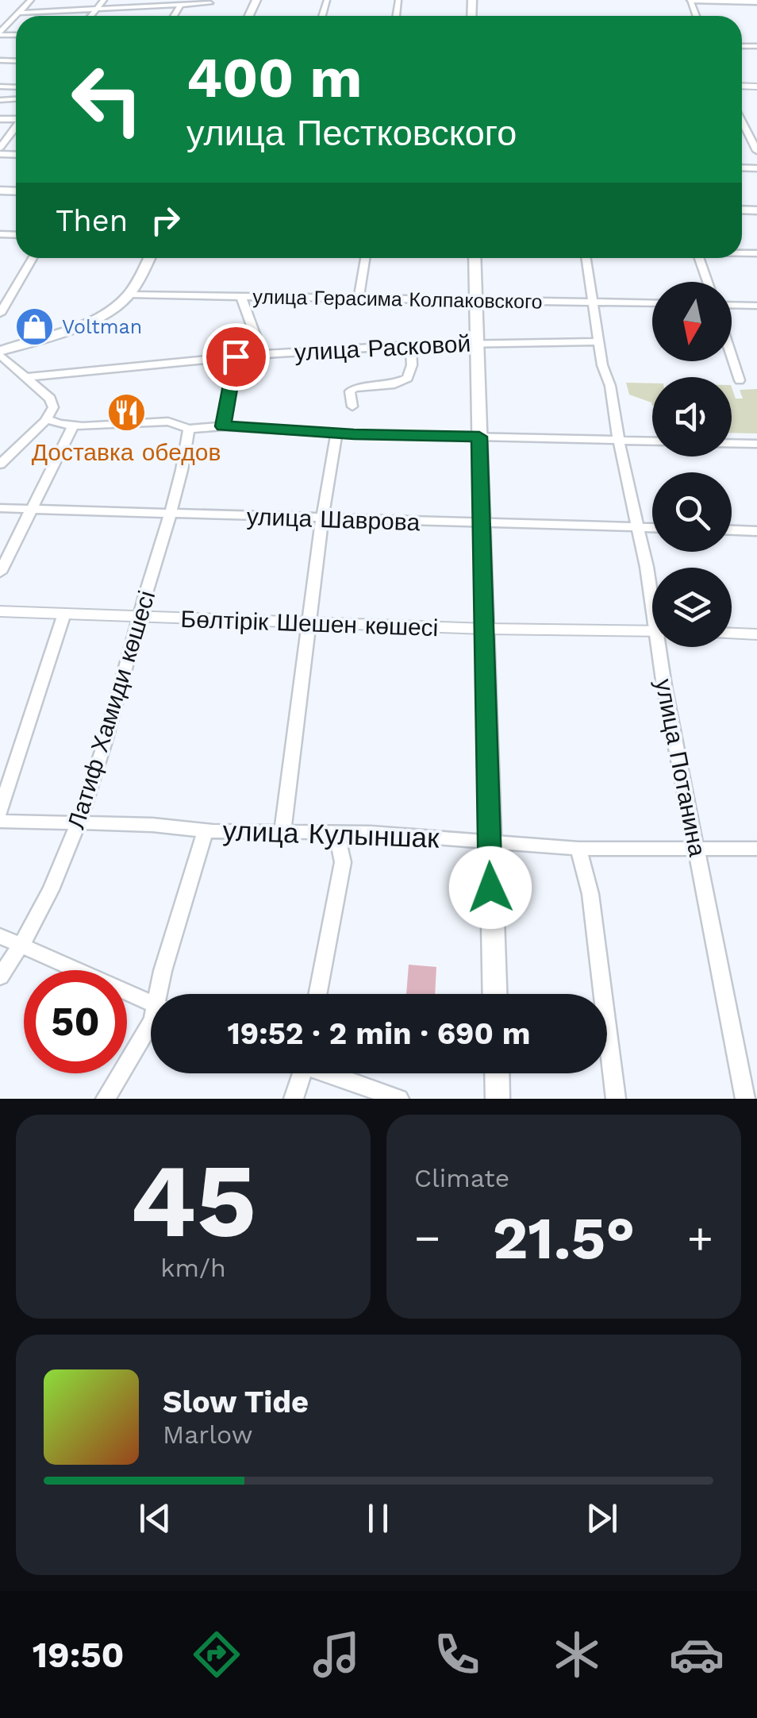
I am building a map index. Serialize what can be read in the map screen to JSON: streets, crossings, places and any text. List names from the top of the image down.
{
  "streets": {
    "street": [
      "улица Герасима Колпаковского",
      "улица Расковой",
      "улица Шаврова",
      "Бөлтірік Шешен көшесі",
      "Латиф Хамиди көшесі",
      "улица Потанина",
      "улица Кулыншак"
    ]
  },
  "crossings": [
    ["улица Герасима Колпаковского", "улица Потанина"],
    ["улица Расковой", "улица Потанина"],
    ["улица Шаврова", "Латиф Хамиди көшесі"],
    ["улица Шаврова", "улица Потанина"],
    ["Бөлтірік Шешен көшесі", "Латиф Хамиди көшесі"],
    ["Латиф Хамиди көшесі", "улица Кулыншак"],
    ["улица Потанина", "улица Кулыншак"]
  ],
  "places": {
    "shop": ["Voltman"],
    "restaurant": ["Доставка обедов"]
  },
  "north": "bottom",
  "page": {
    "turn": ["400 m", "улица Пестковского"],
    "then": "Then",
    "limit": "50",
    "trip": "19:52 · 2 min · 690 m",
    "tile": [
      ["45", "km/h"],
      "Climate"
    ],
    "heat": ["−", "21.5°", "+"],
    "song": ["Slow Tide", "Marlow"],
    "tabs": "19:50"
  }
}
